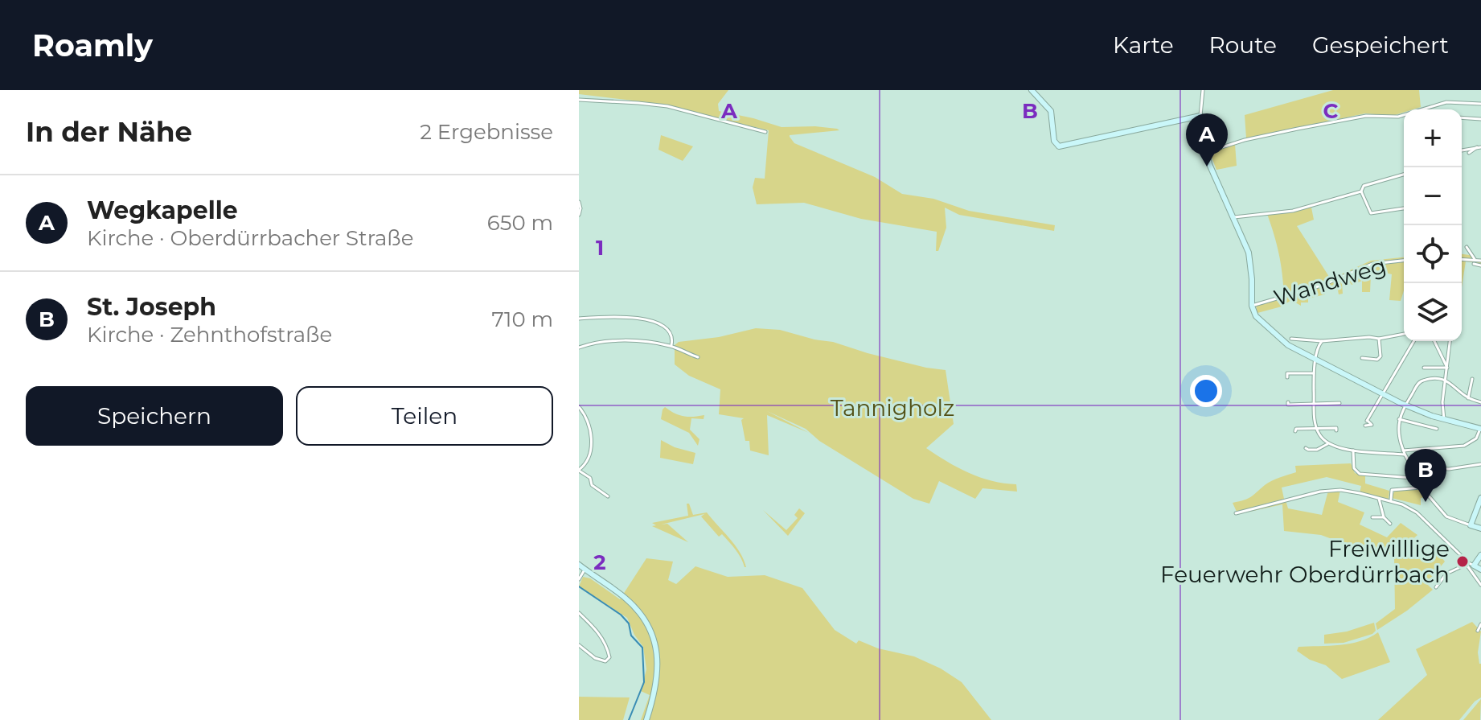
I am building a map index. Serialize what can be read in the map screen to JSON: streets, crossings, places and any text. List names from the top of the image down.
{
  "streets": {
    "street": ["Wandweg"]
  },
  "parks": ["Tannigholz"],
  "places": ["Freiwilllige Feuerwehr Oberdürrbach"],
  "page": {
    "header": "Roamly",
    "nav": ["Karte", "Route", "Gespeichert"],
    "heading": ["In der Nähe", "2 Ergebnisse"],
    "map_buttons": ["+", "−"],
    "pins": ["A", "B"],
    "list": [
      {
        "mark": "A",
        "name": "Wegkapelle",
        "note": "Kirche · Oberdürrbacher Straße",
        "value": "650 m"
      },
      {
        "mark": "B",
        "name": "St. Joseph",
        "note": "Kirche · Zehnthofstraße",
        "value": "710 m"
      }
    ],
    "buttons": ["Speichern", "Teilen"]
  },
  "grid": {
    "columns": ["A", "B", "C"],
    "rows": ["1", "2"]
  }
}
